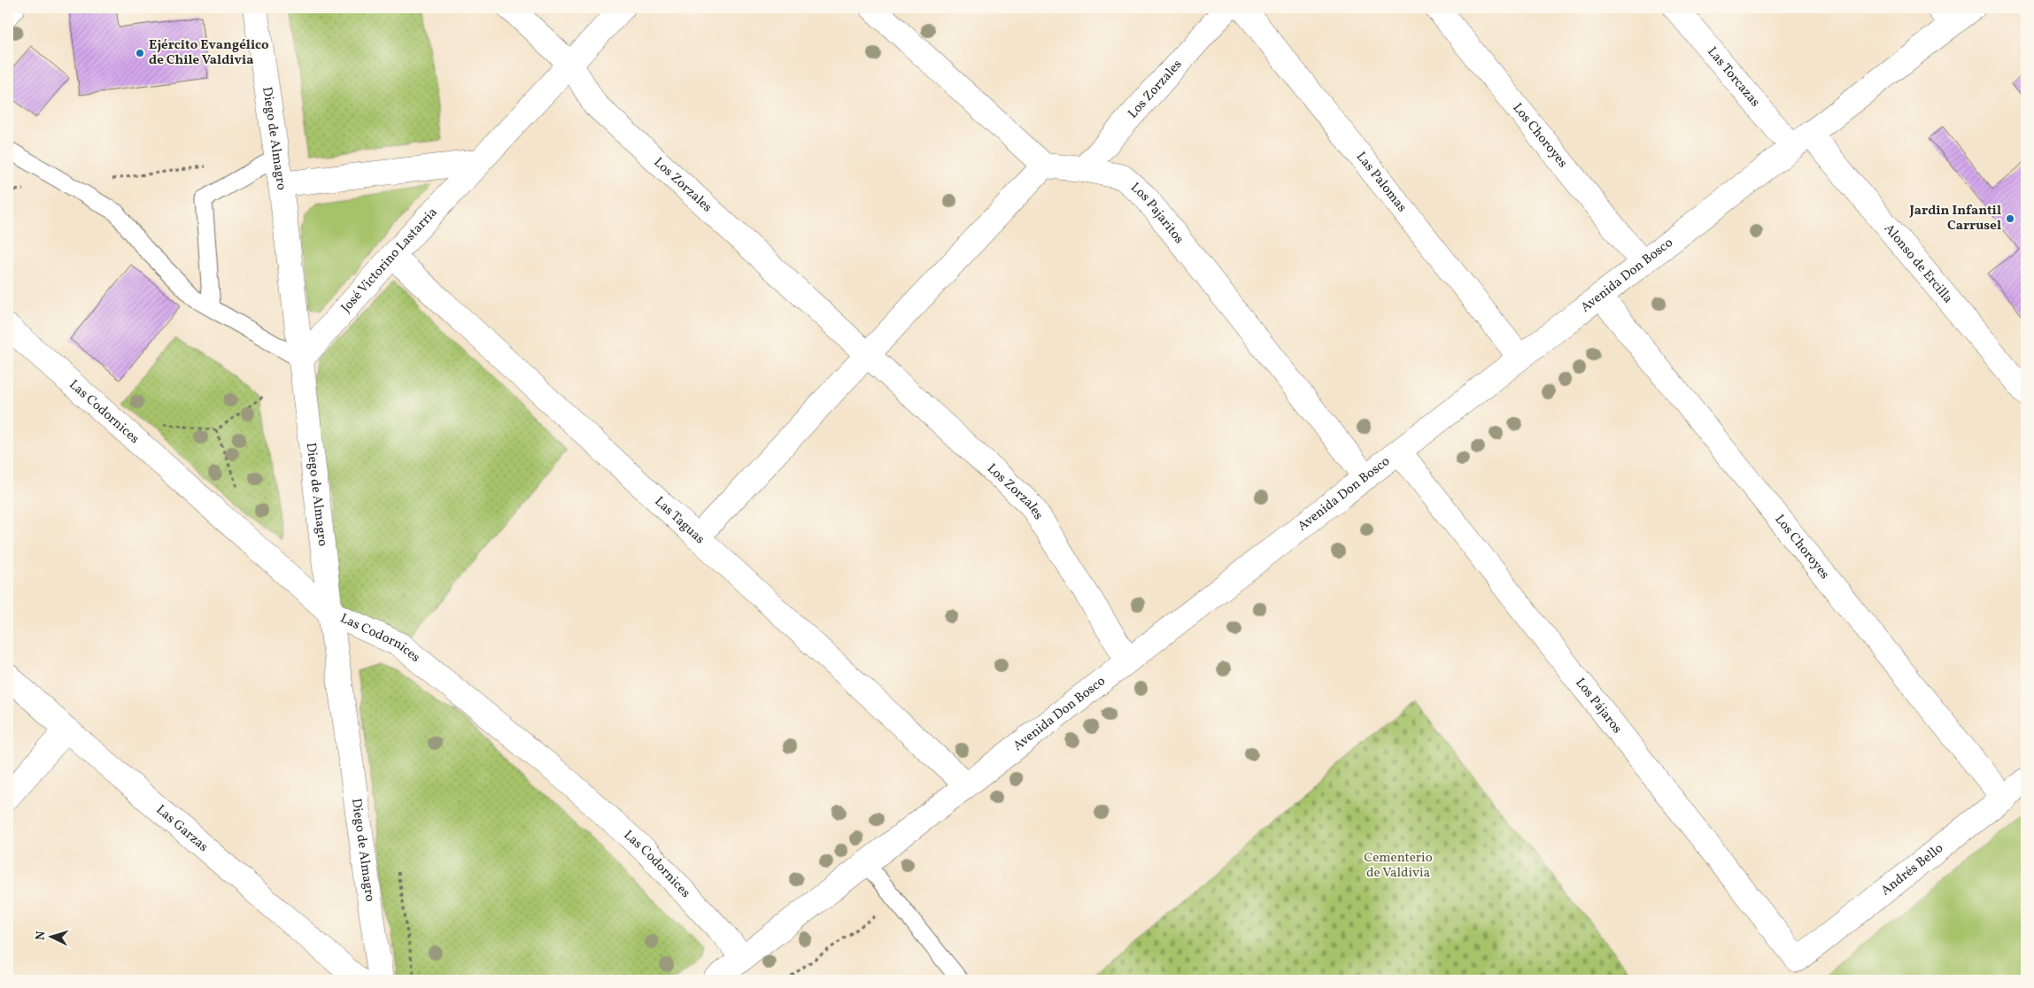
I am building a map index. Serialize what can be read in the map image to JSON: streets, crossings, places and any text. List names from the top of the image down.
{
  "streets": {
    "street": [
      "Las Torcazas",
      "Los Zorzales",
      "Los Choroyes",
      "Diego de Almagro",
      "Las Palomas",
      "Los Pajaritos",
      "José Victorino Lastarria",
      "Alonso de Ercilla",
      "Avenida Don Bosco",
      "Las Codornices",
      "Las Taguas",
      "Los Pájaros",
      "Las Garzas",
      "Andrés Bello"
    ]
  },
  "crossings": [
    ["Las Torcazas", "Alonso de Ercilla"],
    ["Las Torcazas", "Avenida Don Bosco"],
    ["Los Zorzales", "Los Pajaritos"],
    ["Los Zorzales", "José Victorino Lastarria"],
    ["Los Zorzales", "Avenida Don Bosco"],
    ["Los Choroyes", "Avenida Don Bosco"],
    ["Los Choroyes", "Andrés Bello"],
    ["Diego de Almagro", "José Victorino Lastarria"],
    ["Diego de Almagro", "Las Codornices"],
    ["Las Palomas", "Avenida Don Bosco"],
    ["Los Pajaritos", "Avenida Don Bosco"],
    ["José Victorino Lastarria", "Las Taguas"],
    ["Alonso de Ercilla", "Avenida Don Bosco"],
    ["Avenida Don Bosco", "Las Codornices"],
    ["Avenida Don Bosco", "Las Taguas"],
    ["Avenida Don Bosco", "Los Pájaros"],
    ["Los Pájaros", "Andrés Bello"]
  ],
  "parks": ["Cementerio de Valdivia"],
  "places": ["Ejército Evangélico de Chile Valdivia", "Jardin Infantil Carrusel"],
  "north": "left"
}
